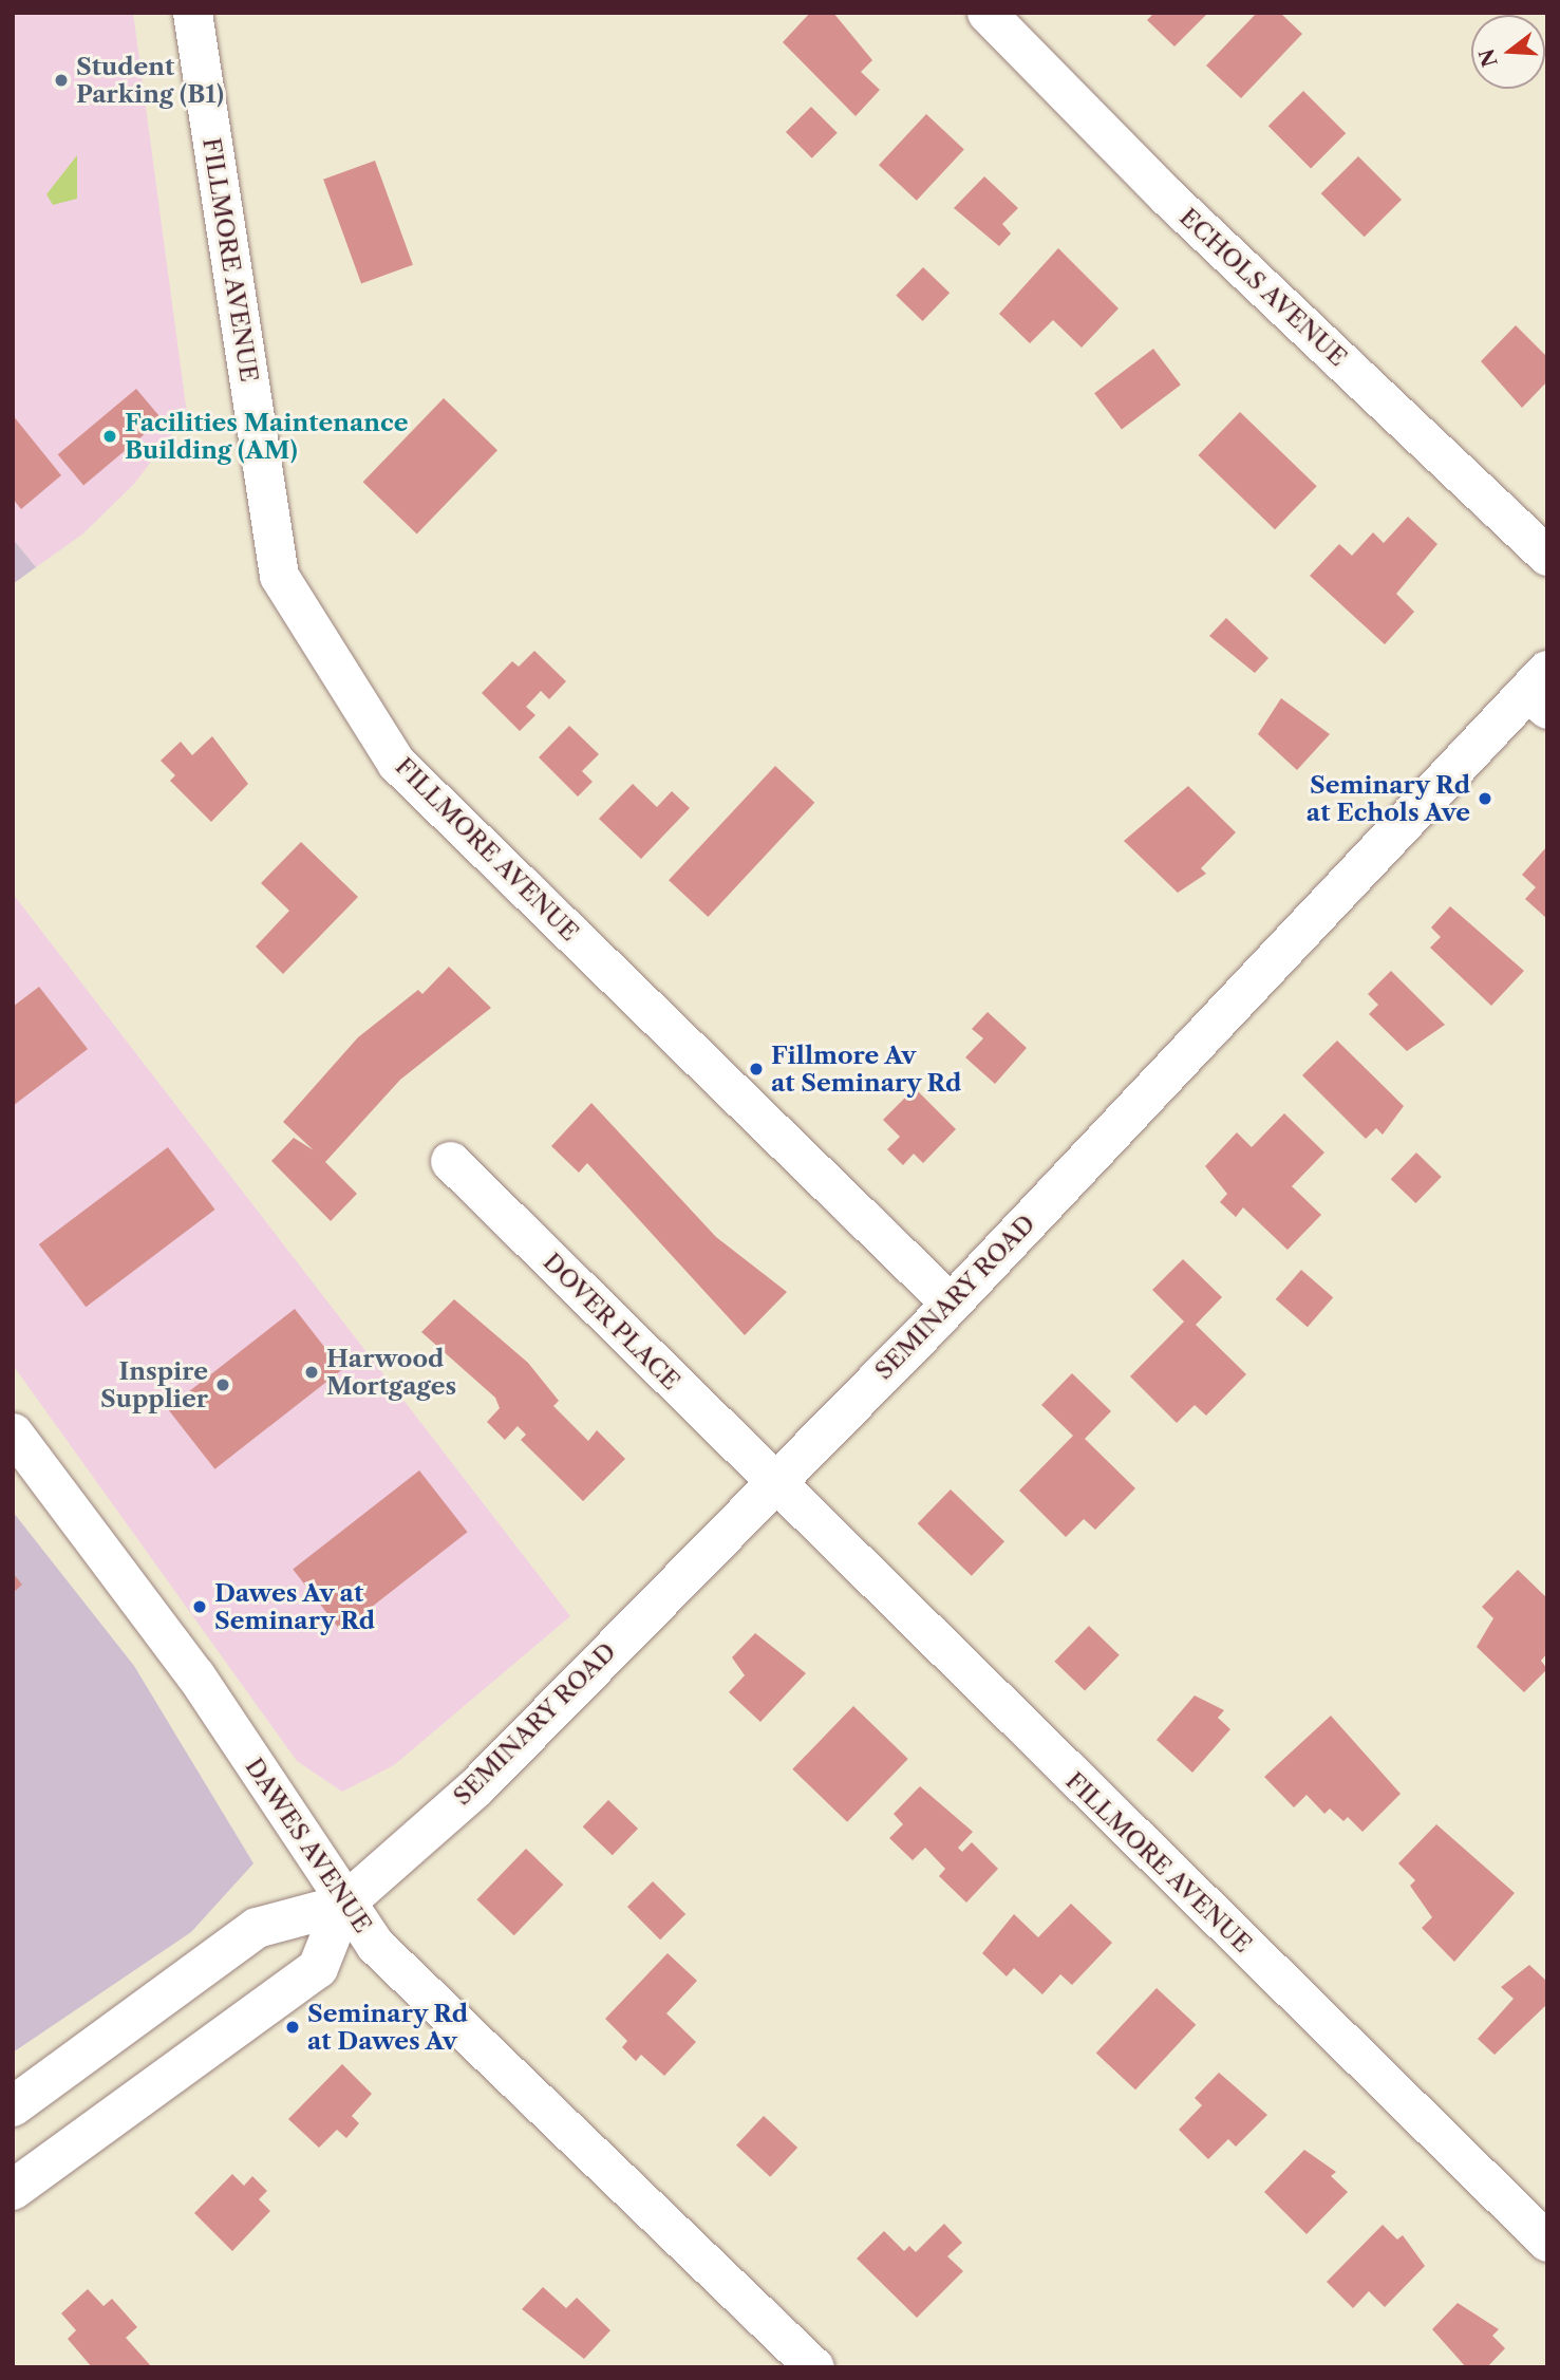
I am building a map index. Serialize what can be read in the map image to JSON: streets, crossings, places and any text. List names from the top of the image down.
{
  "streets": {
    "main road": ["SEMINARY ROAD"],
    "street": [
      "FILLMORE AVENUE",
      "ECHOLS AVENUE",
      "DOVER PLACE",
      "DAWES AVENUE"
    ]
  },
  "crossings": [
    ["FILLMORE AVENUE", "SEMINARY ROAD"],
    ["FILLMORE AVENUE", "DOVER PLACE"],
    ["SEMINARY ROAD", "DOVER PLACE"],
    ["SEMINARY ROAD", "DAWES AVENUE"]
  ],
  "places": [
    "Student Parking (B1)",
    "Facilities Maintenance Building (AM)",
    "Seminary Rd at Echols Ave",
    "Fillmore Av at Seminary Rd",
    "Harwood Mortgages",
    "Inspire Supplier",
    "Dawes Av at Seminary Rd",
    "Seminary Rd at Dawes Av"
  ],
  "north": "left"
}
